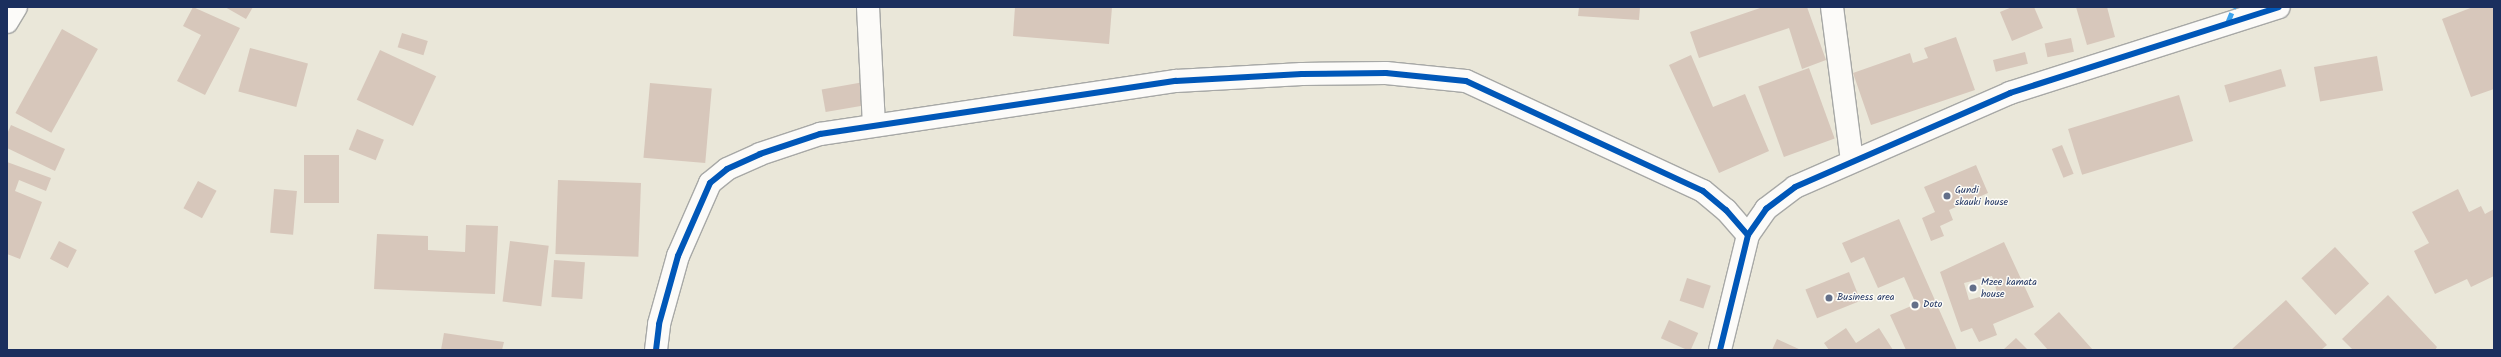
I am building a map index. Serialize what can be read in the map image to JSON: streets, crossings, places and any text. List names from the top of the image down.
{
  "places": [
    "Gundi skauki house",
    "Mzee kamata house",
    "Business area",
    "Doto"
  ]
}
